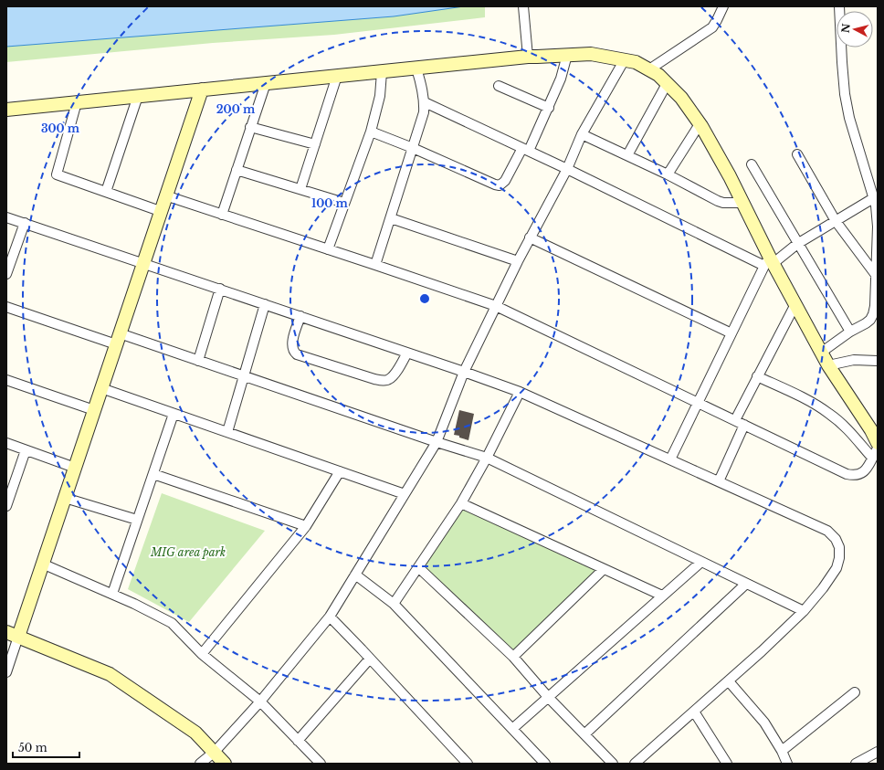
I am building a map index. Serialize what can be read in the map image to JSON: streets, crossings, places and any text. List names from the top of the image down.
{
  "parks": ["MIG area park"],
  "scale_bar": "50 m",
  "north": "left",
  "rings": ["200 m", "300 m", "100 m"]
}
